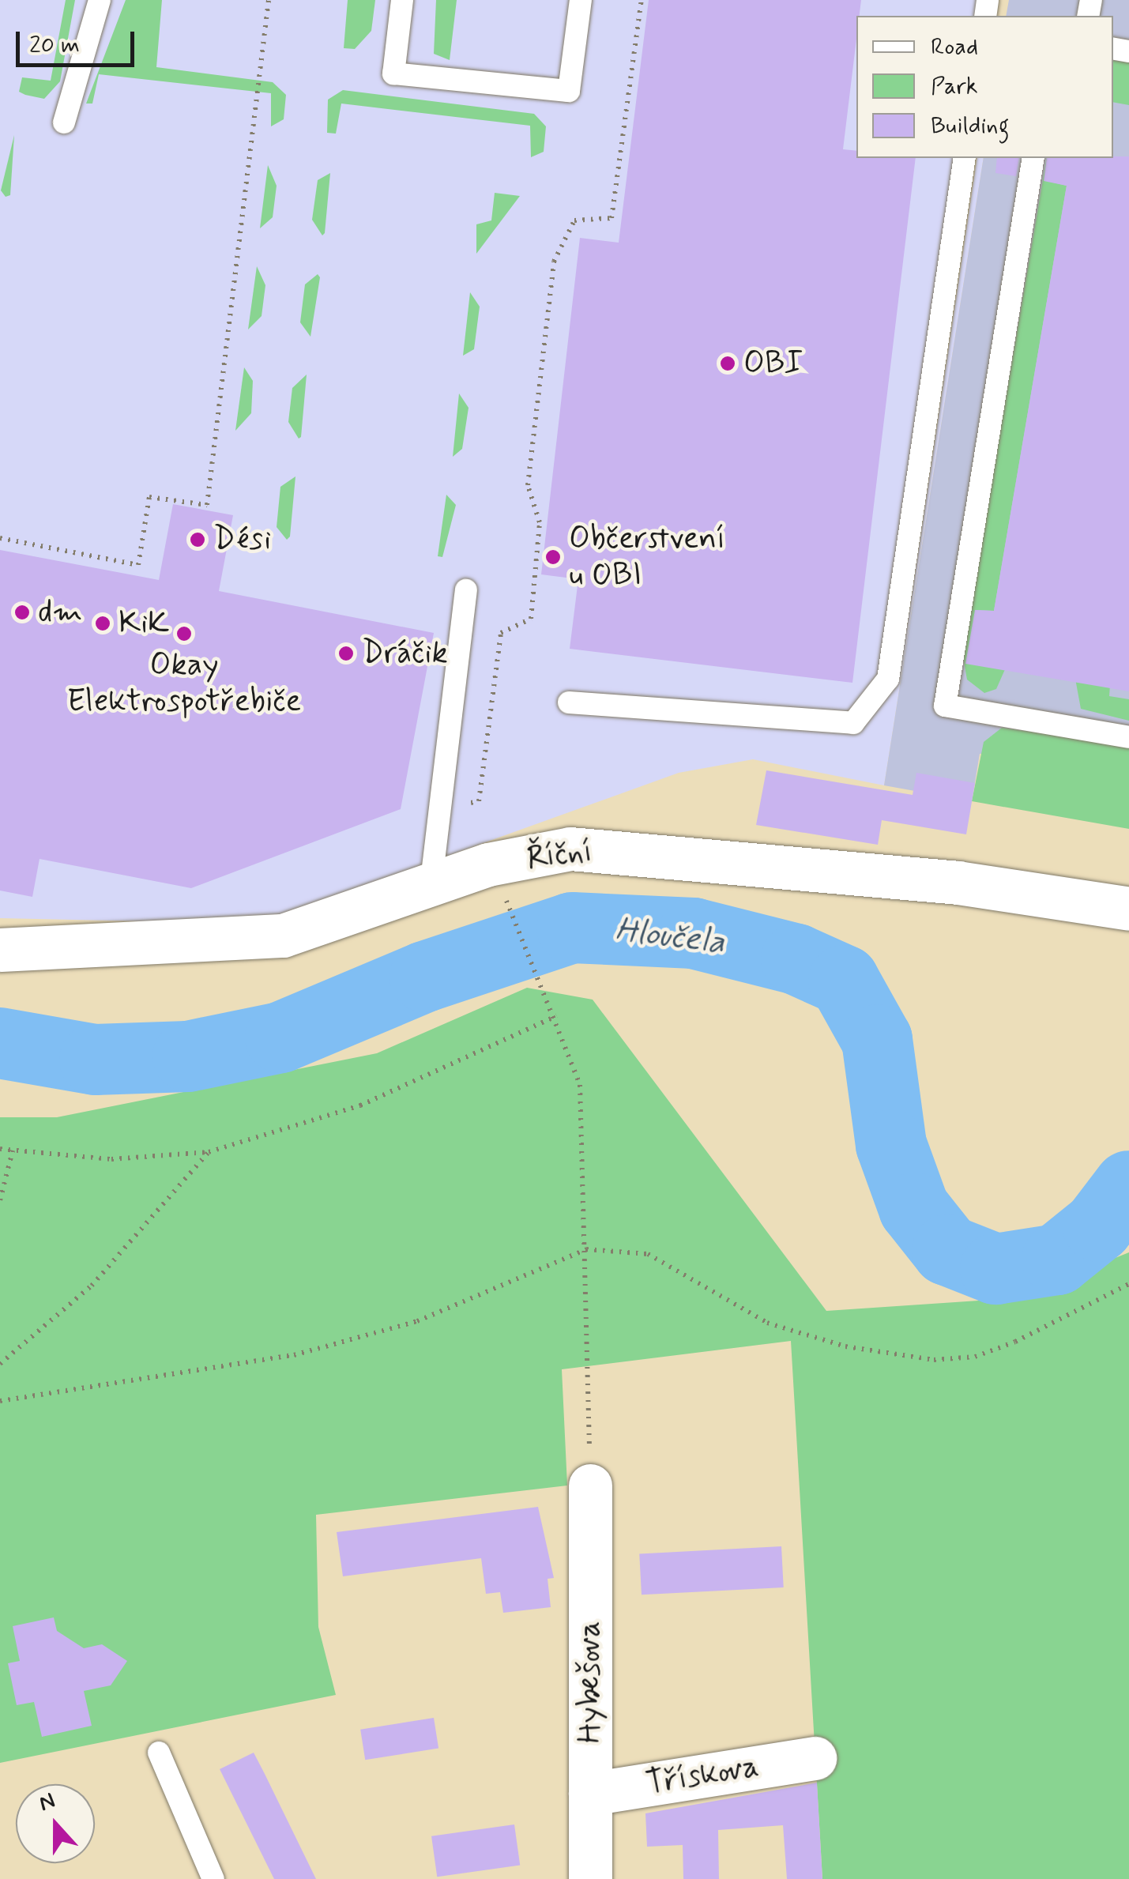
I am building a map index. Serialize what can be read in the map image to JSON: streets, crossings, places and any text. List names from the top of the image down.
{
  "streets": {
    "street": ["Říční", "Hybešova", "Třískova"]
  },
  "crossings": [
    ["Hybešova", "Třískova"]
  ],
  "water": ["Hloučela"],
  "places": [
    "OBI",
    "Dési",
    "Občerstvení u OBI",
    "dm",
    "KiK",
    "Okay Elektrospotřebiče",
    "Dráčik"
  ],
  "legend": ["Road", "Park", "Building"],
  "scale_bar": "20 m",
  "north": "top"
}
